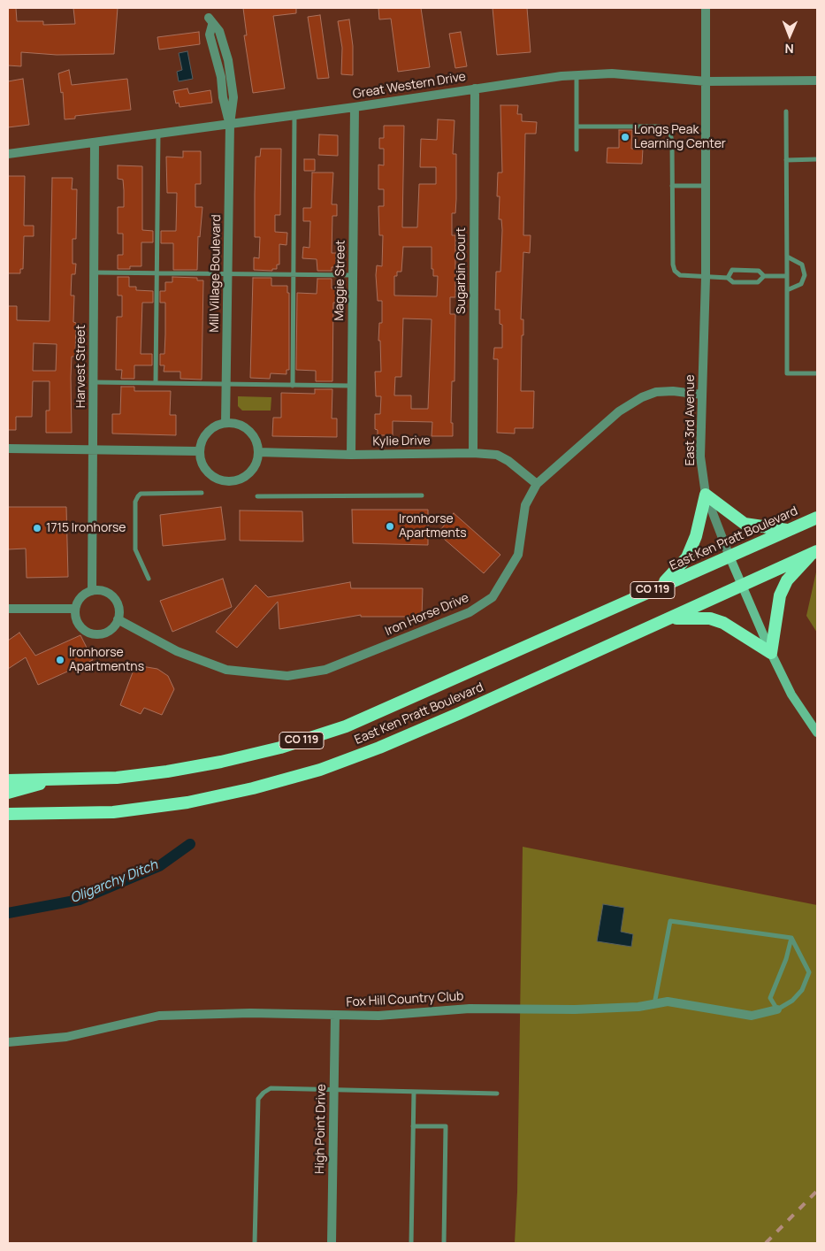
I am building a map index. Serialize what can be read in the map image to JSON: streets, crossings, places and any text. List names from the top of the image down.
{
  "streets": {
    "highway": ["East Ken Pratt Boulevard", "CO 119"],
    "main road": ["East 3rd Avenue"],
    "street": [
      "Great Western Drive",
      "Sugarbin Court",
      "Mill Village Boulevard",
      "Maggie Street",
      "Harvest Street",
      "Kylie Drive",
      "Iron Horse Drive",
      "Fox Hill Country Club",
      "High Point Drive"
    ]
  },
  "crossings": [
    ["Great Western Drive", "Sugarbin Court"],
    ["Great Western Drive", "Mill Village Boulevard"],
    ["Great Western Drive", "Maggie Street"],
    ["Great Western Drive", "Harvest Street"],
    ["Great Western Drive", "East 3rd Avenue"],
    ["Sugarbin Court", "Kylie Drive"],
    ["Mill Village Boulevard", "Kylie Drive"],
    ["Maggie Street", "Kylie Drive"],
    ["Harvest Street", "Iron Horse Drive"],
    ["East 3rd Avenue", "East Ken Pratt Boulevard"],
    ["East 3rd Avenue", "Iron Horse Drive"],
    ["Kylie Drive", "Iron Horse Drive"],
    ["Fox Hill Country Club", "High Point Drive"]
  ],
  "water": ["Oligarchy Ditch"],
  "places": [
    "Longs Peak Learning Center",
    "Ironhorse Apartments",
    "1715 Ironhorse",
    "Ironhorse Apartmentns"
  ],
  "north": "bottom"
}
